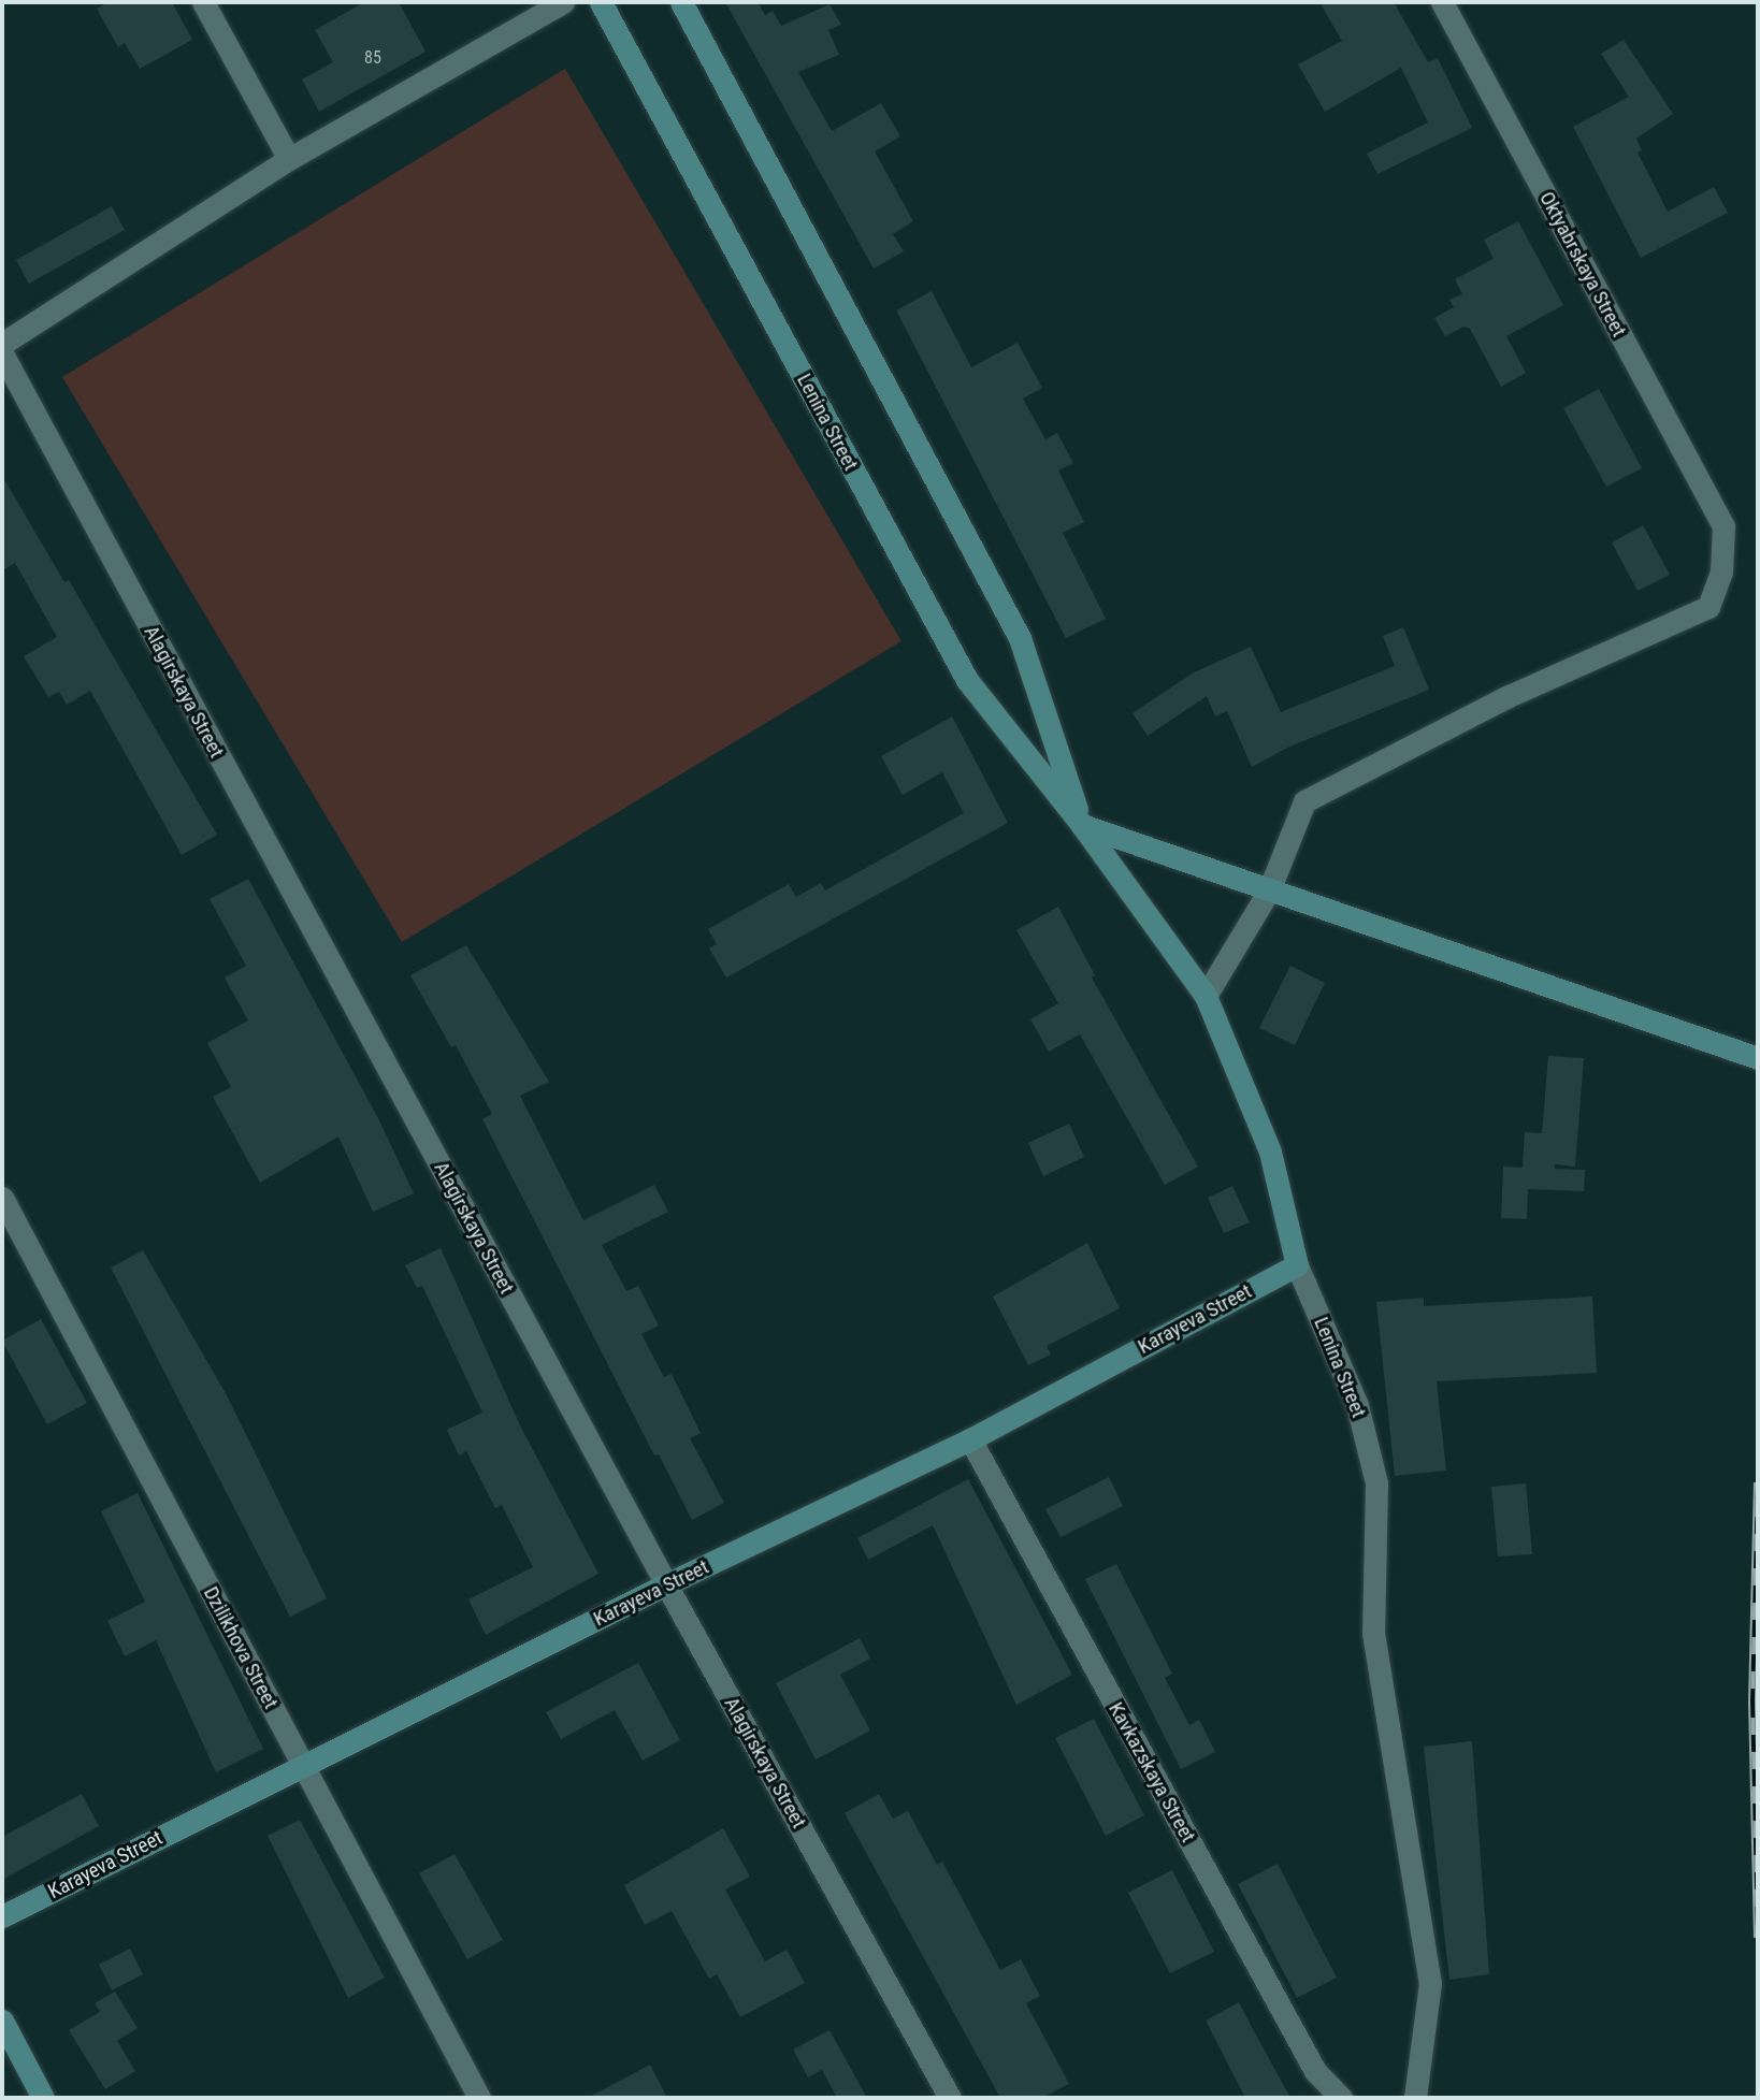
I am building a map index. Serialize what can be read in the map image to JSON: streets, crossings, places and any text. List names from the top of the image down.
{
  "streets": {
    "street": [
      "Oktyabrskaya Street",
      "Lenina Street",
      "Alagirskaya Street",
      "Karayeva Street",
      "Dzilikhova Street",
      "Kavkazskaya Street"
    ]
  },
  "crossings": [
    ["Lenina Street", "Karayeva Street"],
    ["Alagirskaya Street", "Karayeva Street"],
    ["Karayeva Street", "Dzilikhova Street"],
    ["Karayeva Street", "Kavkazskaya Street"]
  ],
  "house_numbers": ["85"]
}
